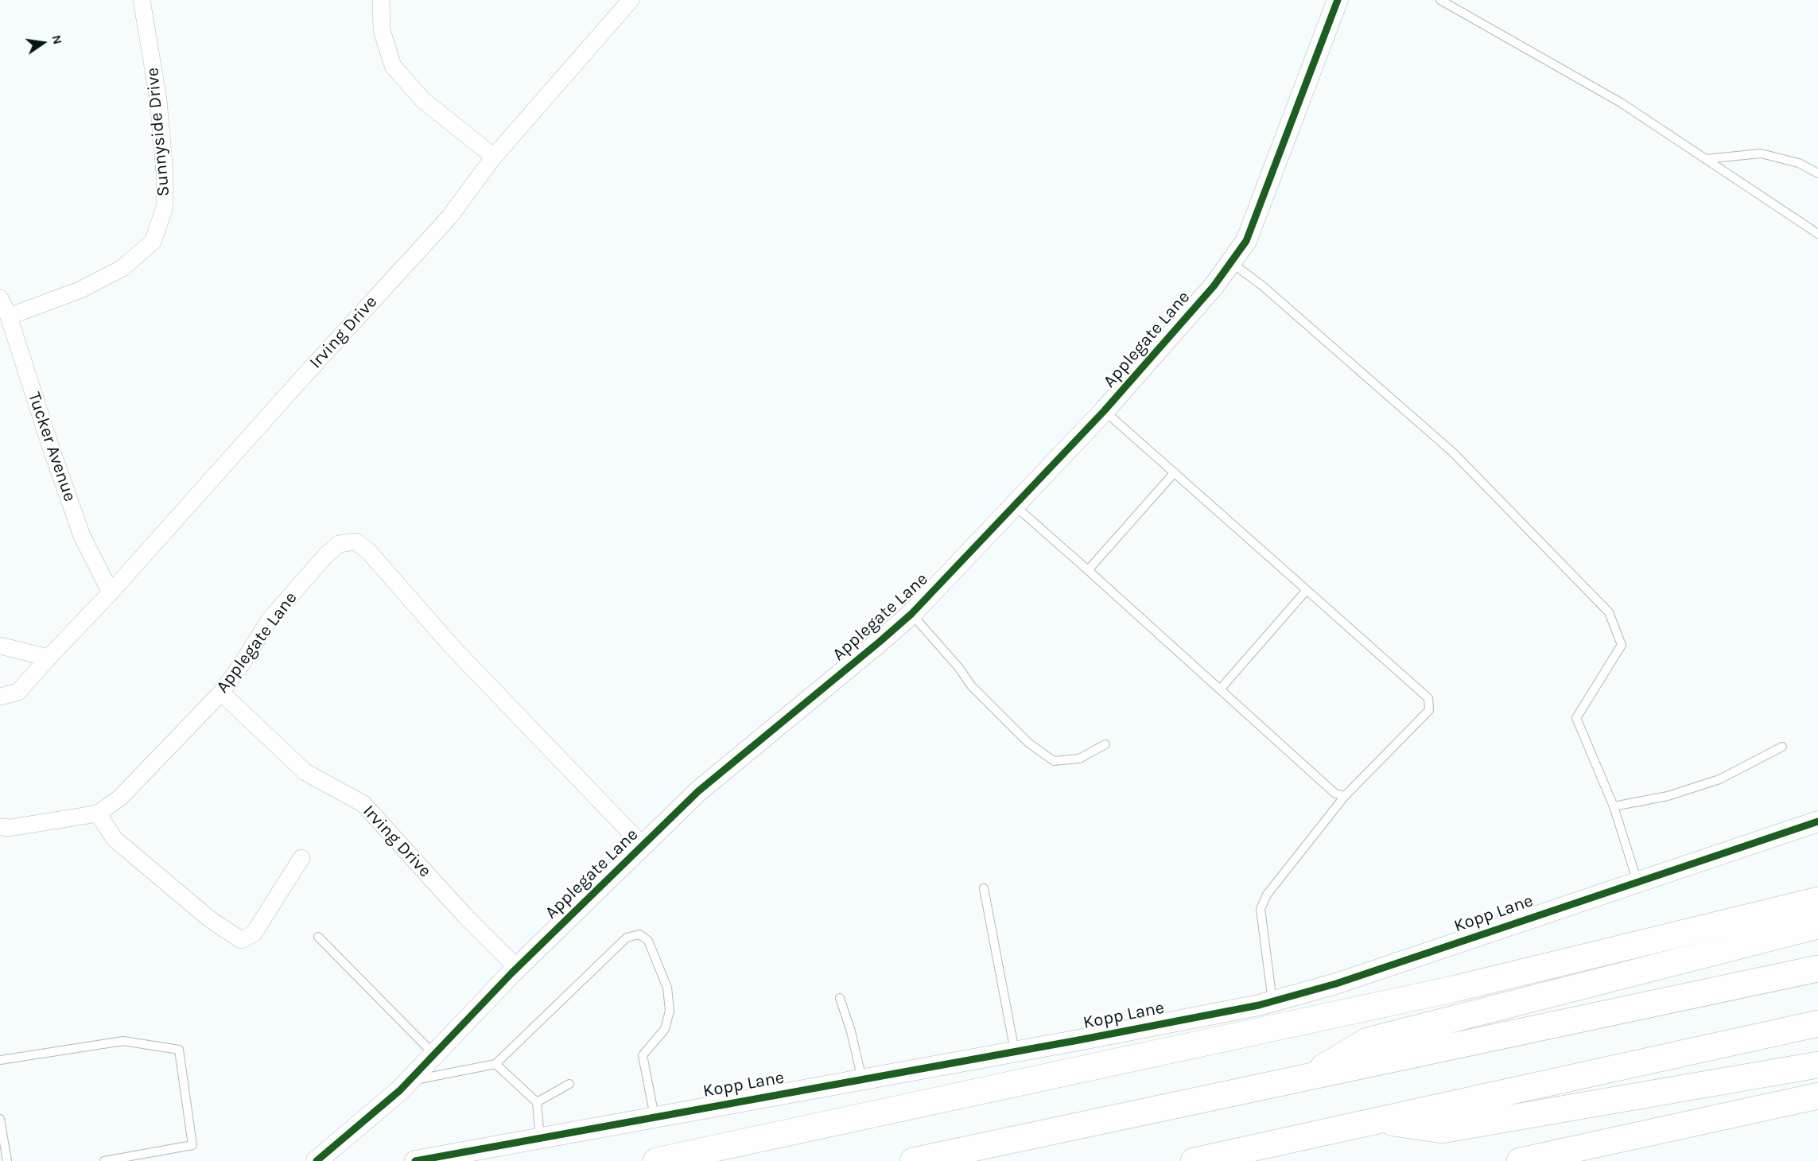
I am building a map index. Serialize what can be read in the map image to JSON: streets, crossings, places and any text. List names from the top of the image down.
{
  "streets": {
    "street": [
      "Sunnyside Drive",
      "Irving Drive",
      "Applegate Lane",
      "Tucker Avenue",
      "Kopp Lane"
    ]
  },
  "crossings": [
    ["Sunnyside Drive", "Tucker Avenue"],
    ["Irving Drive", "Applegate Lane"],
    ["Irving Drive", "Tucker Avenue"]
  ],
  "north": "right"
}
